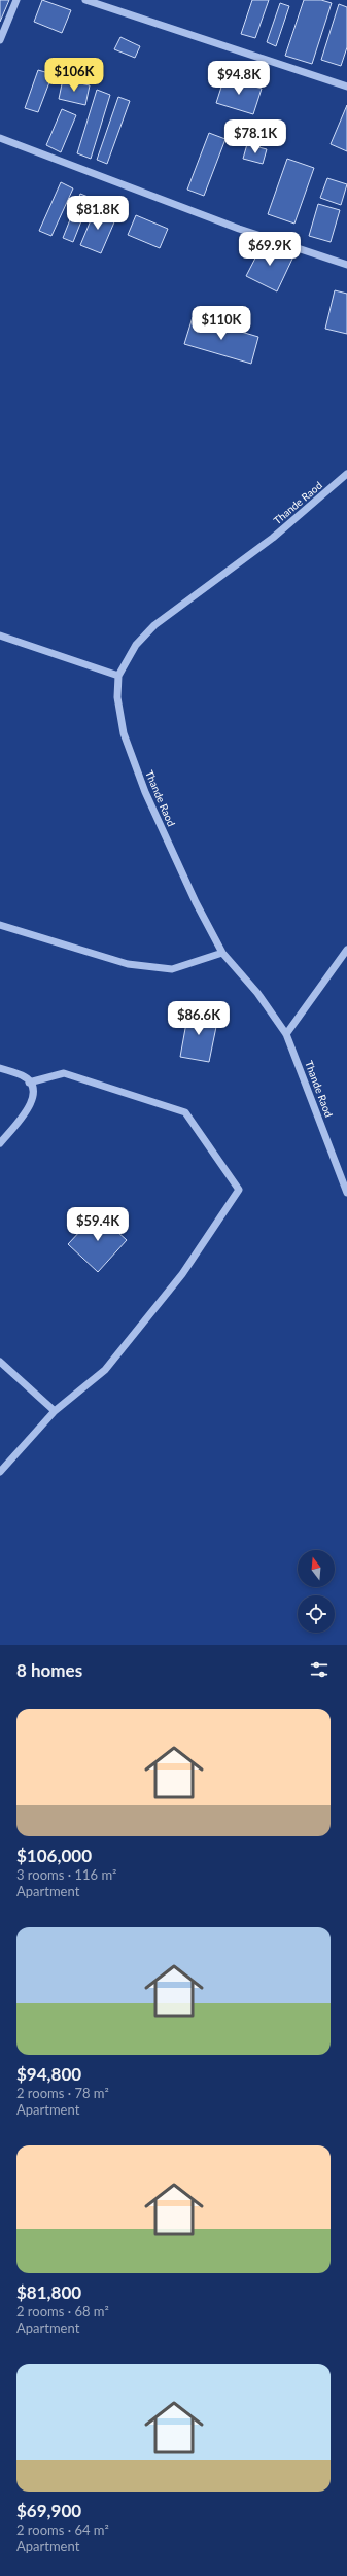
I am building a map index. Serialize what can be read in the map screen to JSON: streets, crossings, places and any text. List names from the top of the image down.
{
  "streets": {
    "street": ["Thande Raod"]
  },
  "north": "top",
  "page": {
    "price": [
      "$106K",
      "$94.8K",
      "$78.1K",
      "$81.8K",
      "$69.9K",
      "$110K",
      "$86.6K",
      "$59.4K"
    ],
    "heading": "8 homes",
    "list": [
      {
        "name": "$106,000",
        "note": "3 rooms · 116 m² · Apartment"
      },
      {
        "name": "$94,800",
        "note": "2 rooms · 78 m² · Apartment"
      },
      {
        "name": "$81,800",
        "note": "2 rooms · 68 m² · Apartment"
      },
      {
        "name": "$69,900",
        "note": "2 rooms · 64 m² · Apartment"
      }
    ]
  }
}
